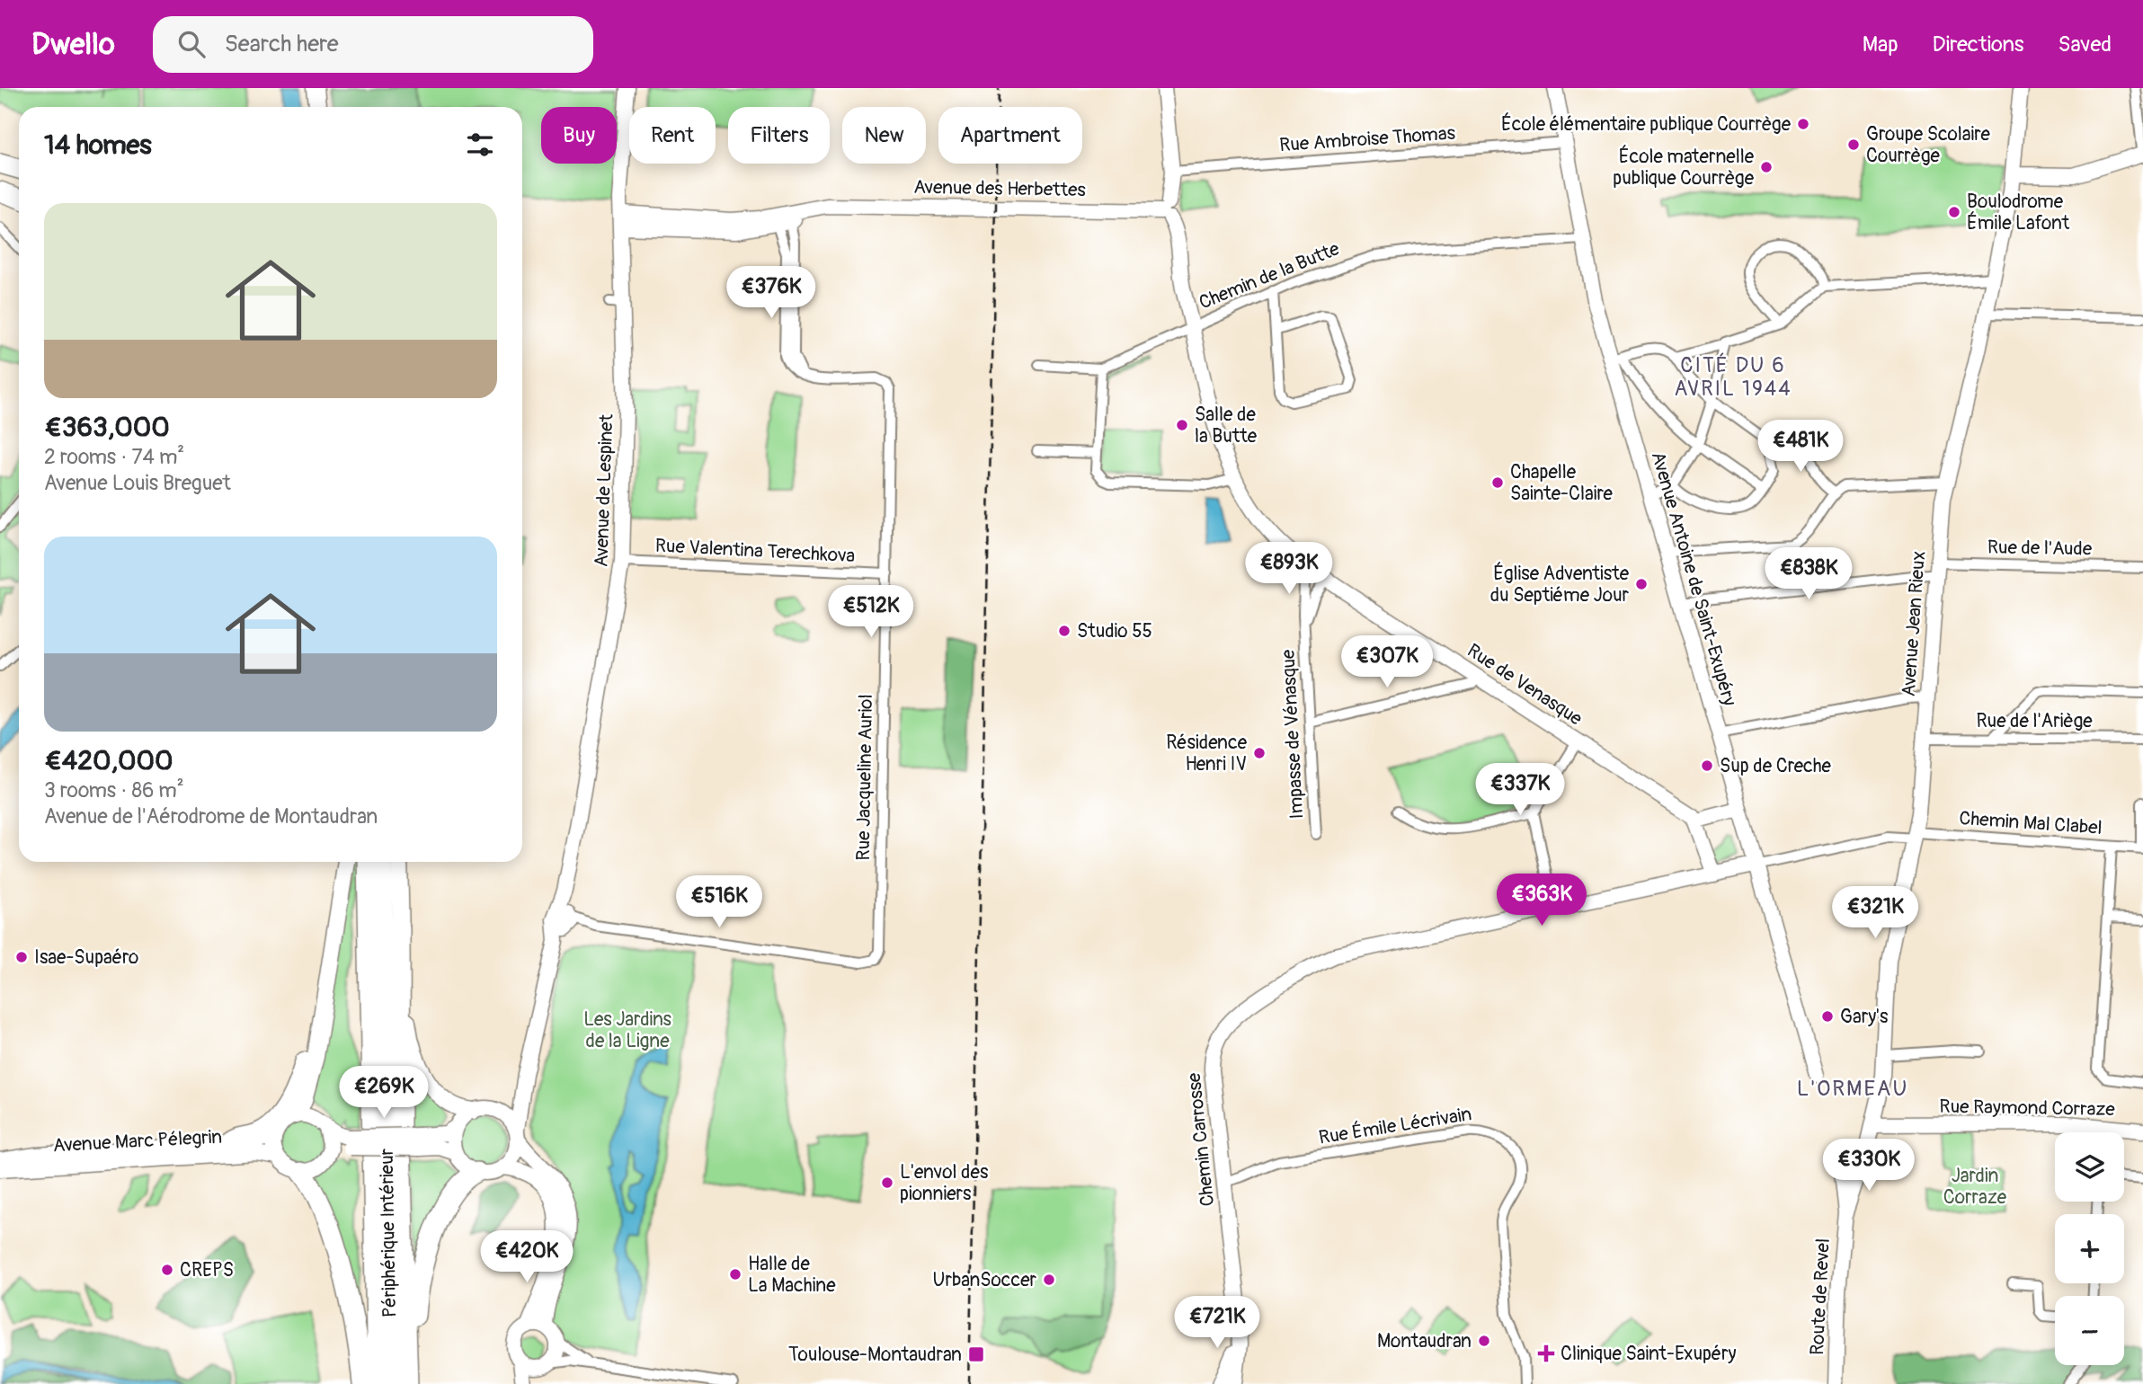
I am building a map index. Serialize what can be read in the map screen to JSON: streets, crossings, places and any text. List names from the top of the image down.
{
  "streets": {
    "highway": ["Périphérique Intérieur"],
    "street": [
      "Rue Ambroise Thomas",
      "Avenue des Herbettes",
      "Chemin de la Butte",
      "Avenue de Lespinet",
      "Rue de l'Aude",
      "Rue Valentina Terechkova",
      "Avenue Antoine de Saint-Exupéry",
      "Avenue Jean Rieux",
      "Rue de Venasque",
      "Rue de l'Ariège",
      "Impasse de Vénasque",
      "Rue Jacqueline Auriol",
      "Chemin Mal Clabel",
      "Rue Raymond Corraze",
      "Rue Émile Lécrivain",
      "Chemin Carrosse",
      "Avenue Marc Pélegrin",
      "Route de Revel"
    ]
  },
  "crossings": [
    ["Rue Ambroise Thomas", "Chemin de la Butte"],
    ["Rue Ambroise Thomas", "Avenue Antoine de Saint-Exupéry"],
    ["Avenue des Herbettes", "Chemin de la Butte"],
    ["Avenue des Herbettes", "Avenue de Lespinet"],
    ["Avenue des Herbettes", "Rue Jacqueline Auriol"],
    ["Chemin de la Butte", "Avenue Antoine de Saint-Exupéry"],
    ["Chemin de la Butte", "Rue de Venasque"],
    ["Avenue de Lespinet", "Rue Valentina Terechkova"],
    ["Avenue de Lespinet", "Rue Jacqueline Auriol"],
    ["Rue de l'Aude", "Avenue Antoine de Saint-Exupéry"],
    ["Rue de l'Aude", "Avenue Jean Rieux"],
    ["Rue Valentina Terechkova", "Rue Jacqueline Auriol"],
    ["Avenue Antoine de Saint-Exupéry", "Chemin Mal Clabel"],
    ["Avenue Antoine de Saint-Exupéry", "Chemin Carrosse"],
    ["Avenue Jean Rieux", "Rue de l'Ariège"],
    ["Avenue Jean Rieux", "Chemin Mal Clabel"],
    ["Avenue Jean Rieux", "Rue Raymond Corraze"],
    ["Avenue Jean Rieux", "Route de Revel"],
    ["Rue de Venasque", "Impasse de Vénasque"],
    ["Chemin Mal Clabel", "Chemin Carrosse"],
    ["Rue Émile Lécrivain", "Chemin Carrosse"]
  ],
  "districts": ["CITÉ DU 6 AVRIL 1944", "L'ORMEAU"],
  "parks": ["Les Jardins de la Ligne", "Jardin Corraze"],
  "places": {
    "other": [
      "École élémentaire publique Courrège",
      "Groupe Scolaire Courrège",
      "École maternelle publique Courrège",
      "Boulodrome Émile Lafont",
      "Salle de la Butte",
      "Chapelle Sainte-Claire",
      "Église Adventiste du Septiéme Jour",
      "Studio 55",
      "Résidence Henri IV",
      "Sup de Creche",
      "Isae-Supaéro",
      "Gary's",
      "L'envol des pionniers",
      "CREPS",
      "Halle de La Machine",
      "UrbanSoccer",
      "Montaudran"
    ],
    "health": ["Clinique Saint-Exupéry"],
    "transit": ["Toulouse-Montaudran"]
  },
  "page": {
    "header": "Dwello",
    "search": "Search here",
    "nav": ["Map", "Directions", "Saved"],
    "chip": [
      "Buy",
      "Rent",
      "Filters",
      "New",
      "Apartment"
    ],
    "heading": "14 homes",
    "list": [
      {
        "name": "€363,000",
        "note": "2 rooms · 74 m² · Avenue Louis Breguet"
      },
      {
        "name": "€420,000",
        "note": "3 rooms · 86 m² · Avenue de l'Aérodrome de Montaudran"
      }
    ],
    "price": [
      "€376K",
      "€481K",
      "€893K",
      "€838K",
      "€512K",
      "€307K",
      "€337K",
      "€363K",
      "€516K",
      "€321K",
      "€269K",
      "€330K",
      "€420K",
      "€721K"
    ],
    "map_buttons": ["+", "−"]
  }
}
